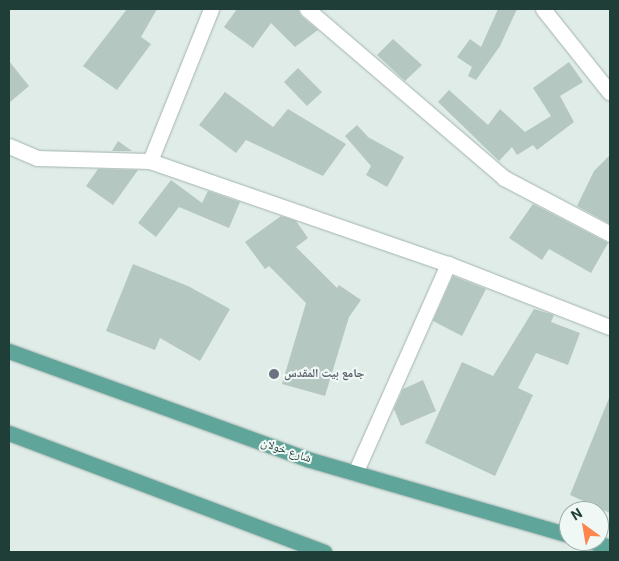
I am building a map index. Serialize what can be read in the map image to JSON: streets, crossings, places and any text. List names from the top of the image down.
{
  "streets": {
    "main road": ["شارع خولان"]
  },
  "places": ["جامع بيت المقدس"],
  "north": "top left"
}
